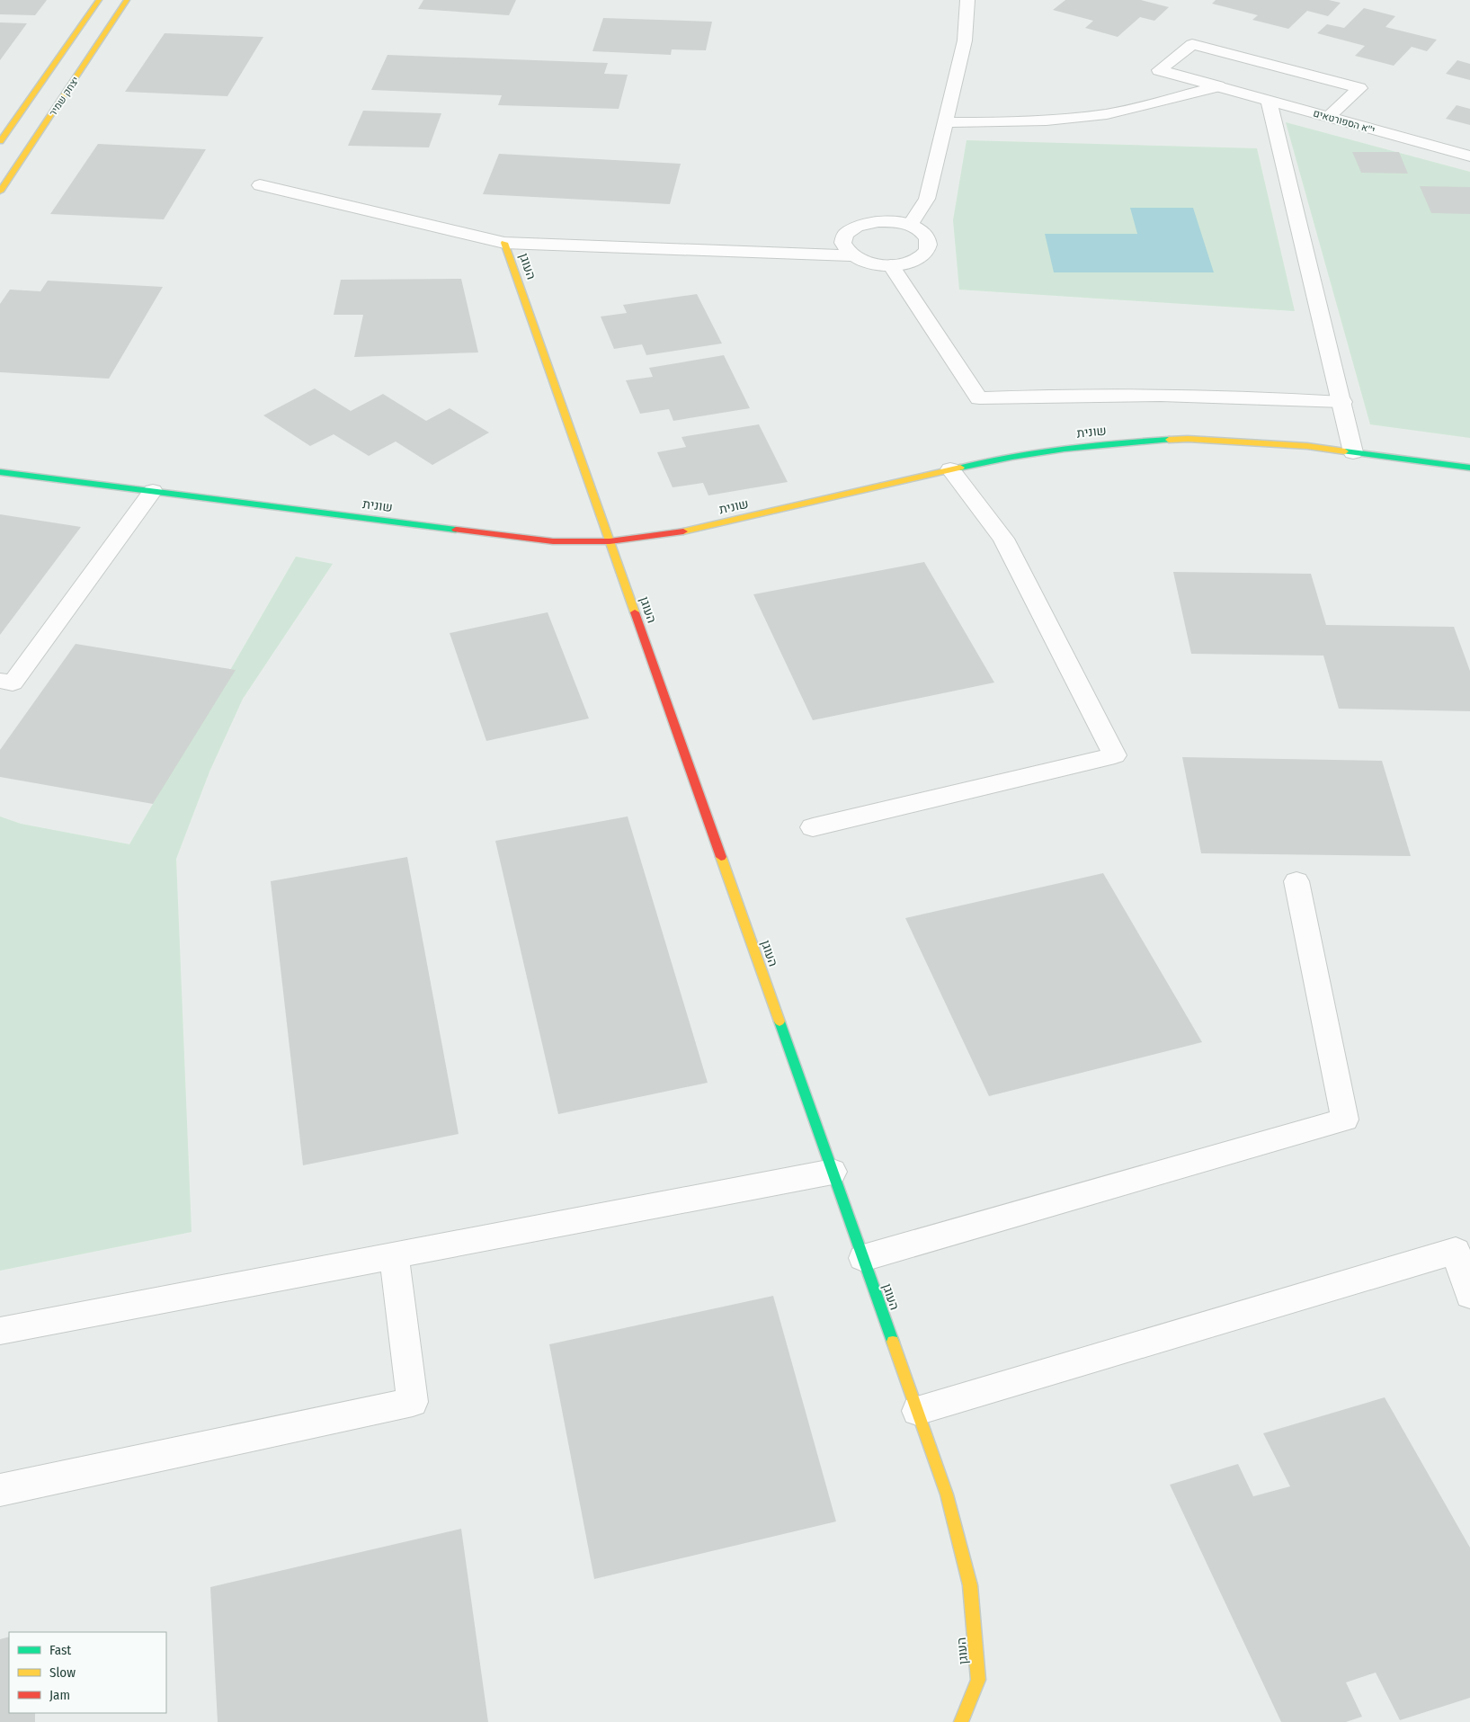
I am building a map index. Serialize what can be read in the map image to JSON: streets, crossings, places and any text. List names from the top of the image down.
{
  "streets": {
    "street": [
      "יצחק שמיר",
      "י''א הספורטאים",
      "העוגן",
      "שונית"
    ]
  },
  "crossings": [
    ["העוגן", "שונית"]
  ],
  "legend": ["Fast", "Slow", "Jam"]
}
